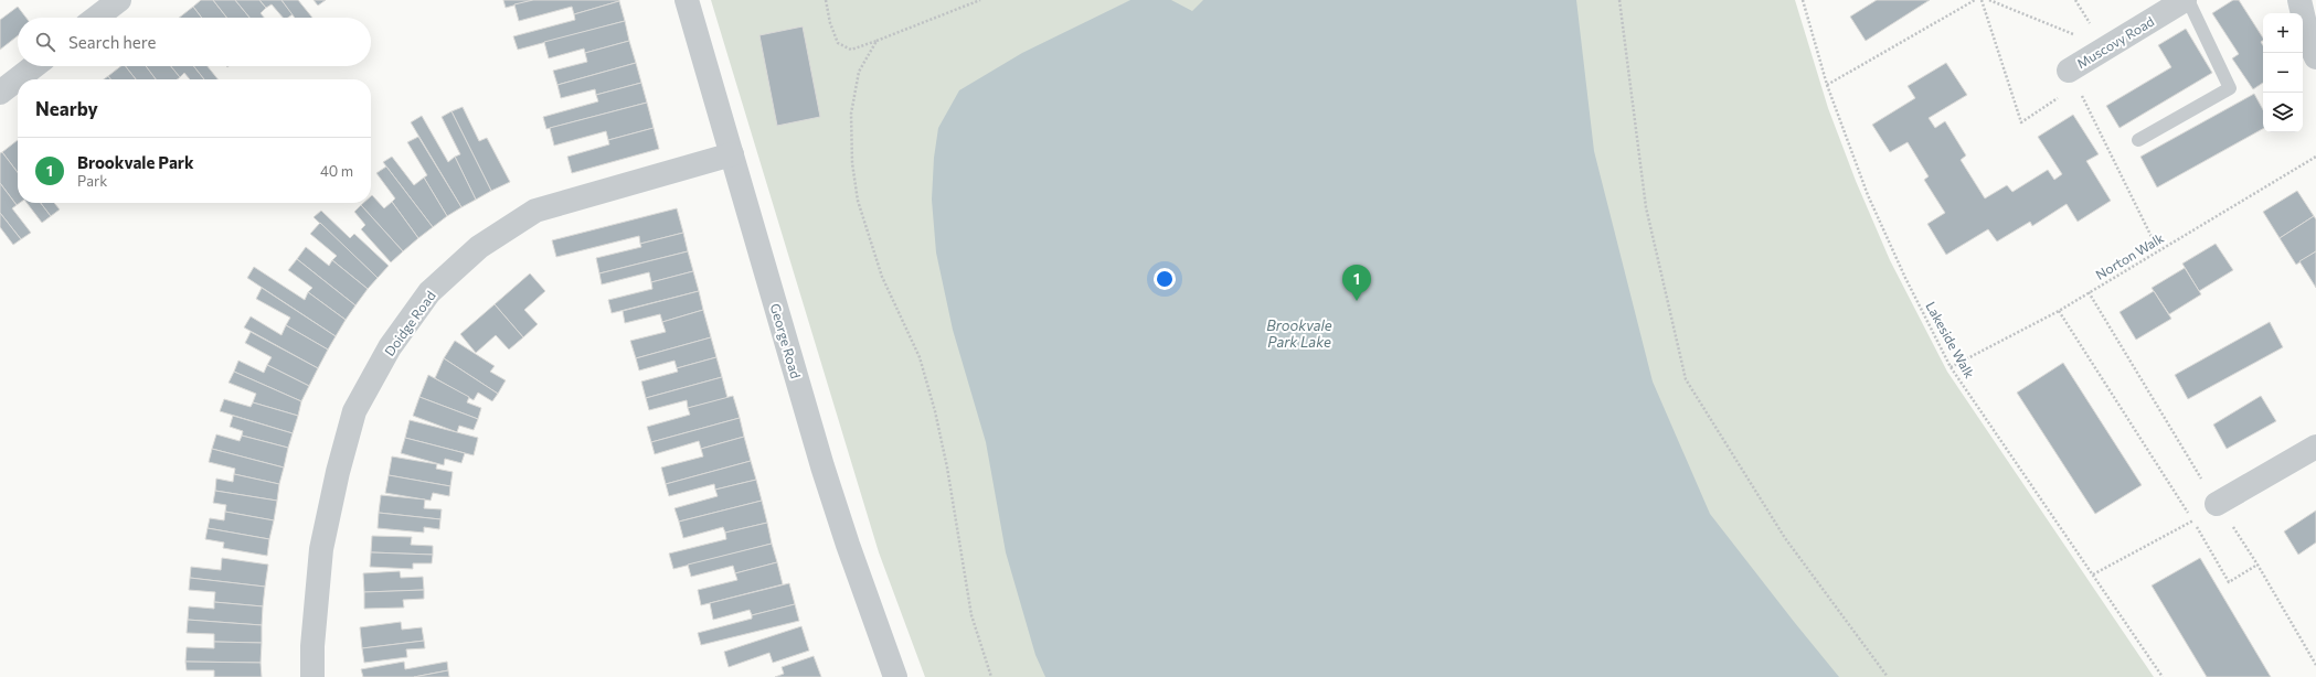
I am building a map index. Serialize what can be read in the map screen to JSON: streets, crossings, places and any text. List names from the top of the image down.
{
  "streets": {
    "street": ["Muscovy Road", "Doidge Road", "George Road"],
    "path": ["Norton Walk", "Lakeside Walk"]
  },
  "crossings": [
    ["Norton Walk", "Lakeside Walk"],
    ["Doidge Road", "George Road"]
  ],
  "water": ["Brookvale Park Lake"],
  "page": {
    "map_buttons": ["+", "−"],
    "search": "Search here",
    "heading": "Nearby",
    "list": [
      {
        "mark": "1",
        "name": "Brookvale Park",
        "note": "Park",
        "value": "40 m"
      }
    ],
    "pins": "1"
  }
}
